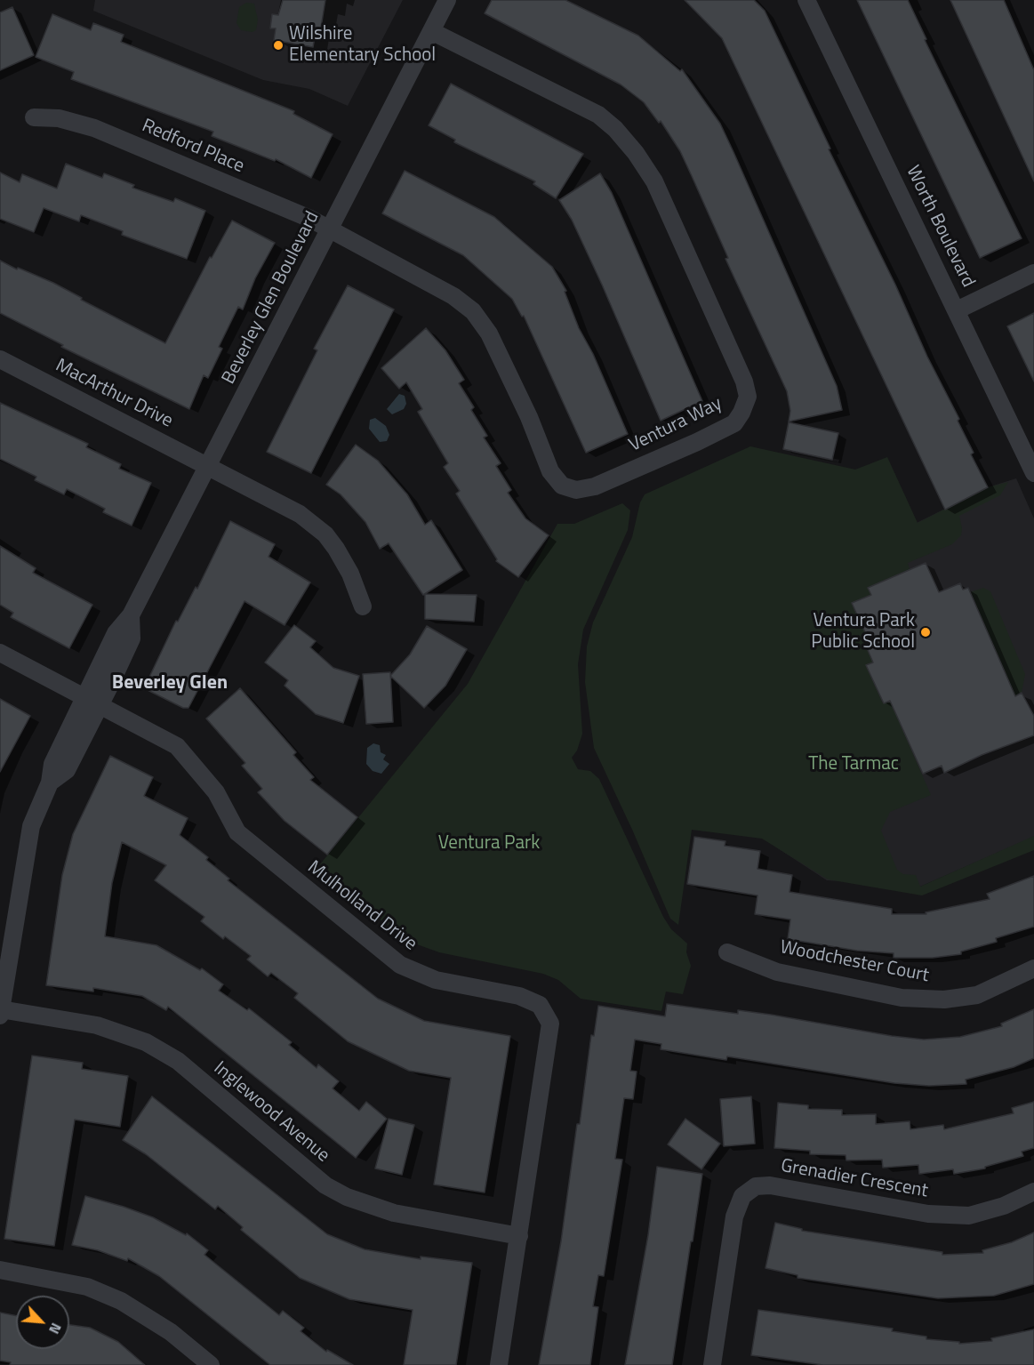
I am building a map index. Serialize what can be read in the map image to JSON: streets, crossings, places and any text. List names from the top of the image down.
{
  "streets": {
    "street": [
      "Redford Place",
      "Worth Boulevard",
      "Beverley Glen Boulevard",
      "MacArthur Drive",
      "Ventura Way",
      "Mulholland Drive",
      "Woodchester Court",
      "Inglewood Avenue",
      "Grenadier Crescent"
    ]
  },
  "crossings": [
    ["Redford Place", "Beverley Glen Boulevard"],
    ["Redford Place", "Ventura Way"],
    ["Beverley Glen Boulevard", "MacArthur Drive"],
    ["Beverley Glen Boulevard", "Ventura Way"],
    ["Beverley Glen Boulevard", "Mulholland Drive"],
    ["Beverley Glen Boulevard", "Inglewood Avenue"],
    ["Mulholland Drive", "Inglewood Avenue"]
  ],
  "districts": ["Beverley Glen"],
  "parks": ["The Tarmac", "Ventura Park"],
  "places": ["Wilshire Elementary School", "Ventura Park Public School"],
  "north": "bottom right"
}
